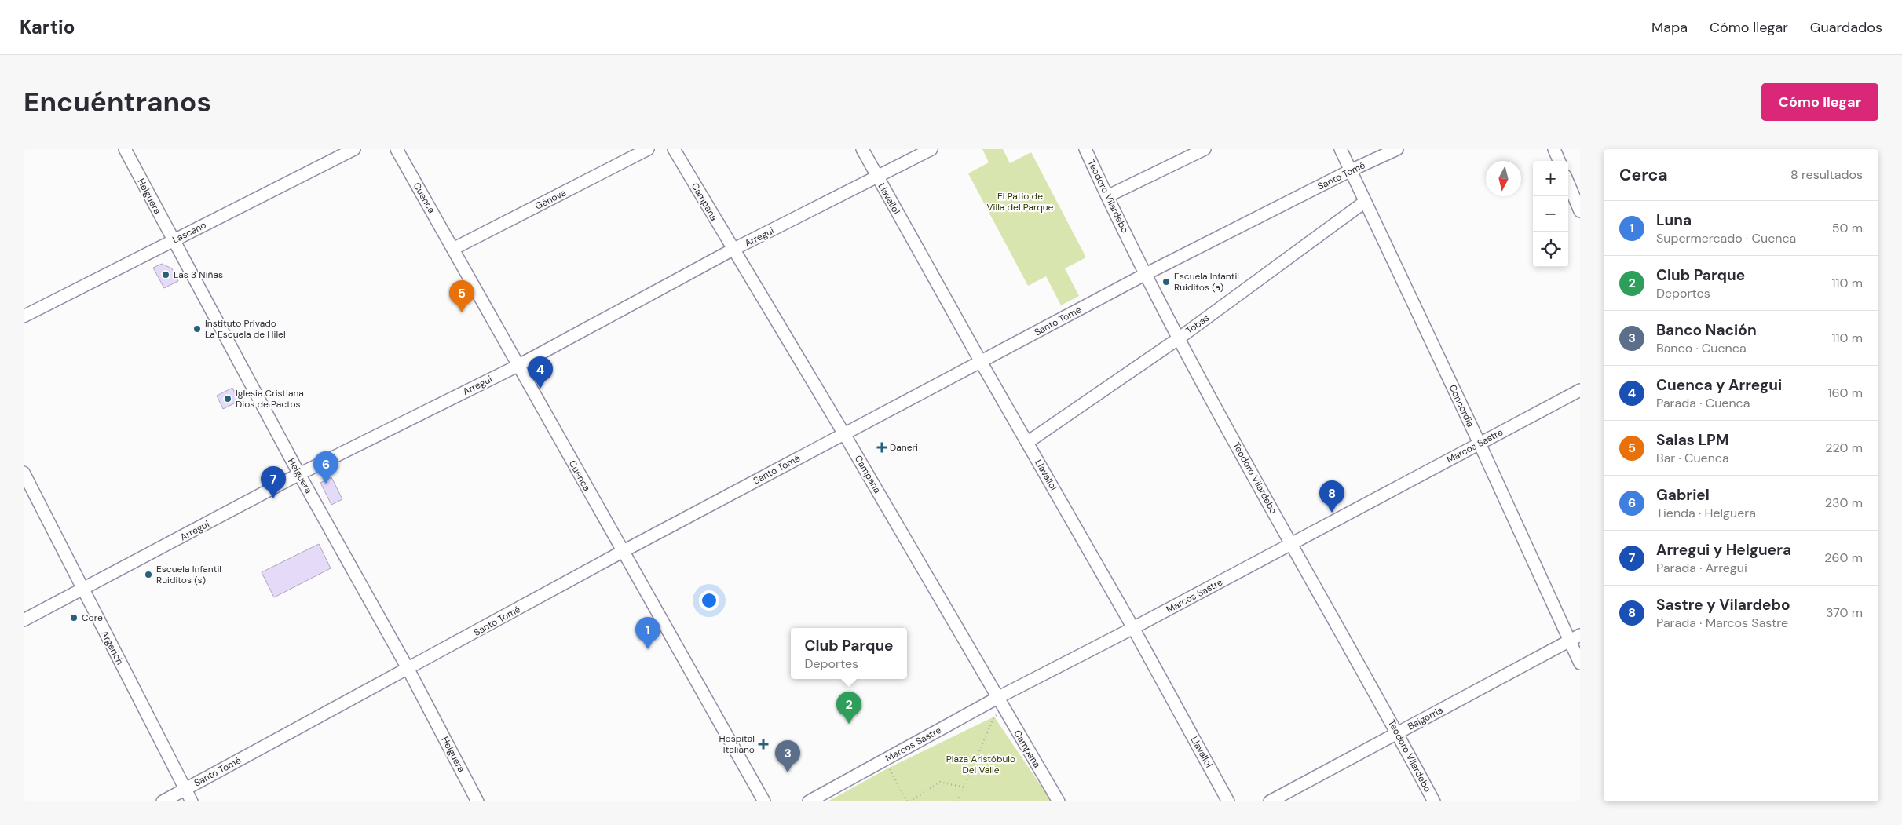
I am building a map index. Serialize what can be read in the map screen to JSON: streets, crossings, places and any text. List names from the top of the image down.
{
  "streets": {
    "street": [
      "Santo Tomé",
      "Helguera",
      "Teodoro Vilardebo",
      "Cuenca",
      "Llavallol",
      "Génova",
      "Campana",
      "Lascano",
      "Arregui",
      "Tobas",
      "Concordia",
      "Marcos Sastre",
      "Argerich",
      "Baigorria"
    ]
  },
  "crossings": [
    ["Santo Tomé", "Helguera"],
    ["Santo Tomé", "Teodoro Vilardebo"],
    ["Santo Tomé", "Cuenca"],
    ["Santo Tomé", "Llavallol"],
    ["Santo Tomé", "Campana"],
    ["Santo Tomé", "Concordia"],
    ["Santo Tomé", "Argerich"],
    ["Helguera", "Lascano"],
    ["Helguera", "Arregui"],
    ["Teodoro Vilardebo", "Tobas"],
    ["Teodoro Vilardebo", "Marcos Sastre"],
    ["Teodoro Vilardebo", "Baigorria"],
    ["Cuenca", "Génova"],
    ["Cuenca", "Arregui"],
    ["Llavallol", "Arregui"],
    ["Llavallol", "Tobas"],
    ["Llavallol", "Marcos Sastre"],
    ["Campana", "Arregui"],
    ["Campana", "Marcos Sastre"],
    ["Arregui", "Argerich"],
    ["Tobas", "Concordia"],
    ["Concordia", "Marcos Sastre"],
    ["Concordia", "Baigorria"]
  ],
  "parks": ["El Patio de Villa del Parque", "Plaza Aristóbulo Del Valle"],
  "places": {
    "other": [
      "Las 3 Niñas",
      "Escuela Infantil Ruiditos (a)",
      "Instituto Privado La Escuela de Hilel",
      "Iglesia Cristiana Dios de Pactos",
      "Escuela Infantil Ruiditos (s)",
      "Core"
    ],
    "health": ["Daneri", "Hospital Italiano"]
  },
  "north": "bottom",
  "page": {
    "header": "Kartio",
    "nav": ["Mapa", "Cómo llegar", "Guardados"],
    "buttons": "Cómo llegar",
    "title": "Encuéntranos",
    "heading": ["Cerca", "8 resultados"],
    "map_buttons": ["+", "−"],
    "list": [
      {
        "mark": "1",
        "name": "Luna",
        "note": "Supermercado · Cuenca",
        "value": "50 m"
      },
      {
        "mark": "2",
        "name": "Club Parque",
        "note": "Deportes",
        "value": "110 m"
      },
      {
        "mark": "3",
        "name": "Banco Nación",
        "note": "Banco · Cuenca",
        "value": "110 m"
      },
      {
        "mark": "4",
        "name": "Cuenca y Arregui",
        "note": "Parada · Cuenca",
        "value": "160 m"
      },
      {
        "mark": "5",
        "name": "Salas LPM",
        "note": "Bar · Cuenca",
        "value": "220 m"
      },
      {
        "mark": "6",
        "name": "Gabriel",
        "note": "Tienda · Helguera",
        "value": "230 m"
      },
      {
        "mark": "7",
        "name": "Arregui y Helguera",
        "note": "Parada · Arregui",
        "value": "260 m"
      },
      {
        "mark": "8",
        "name": "Sastre y Vilardebo",
        "note": "Parada · Marcos Sastre",
        "value": "370 m"
      }
    ],
    "pins": [
      "5",
      "4",
      "6",
      "7",
      "8",
      "1",
      "2",
      "3"
    ],
    "popup": ["Club Parque", "Deportes"]
  }
}
